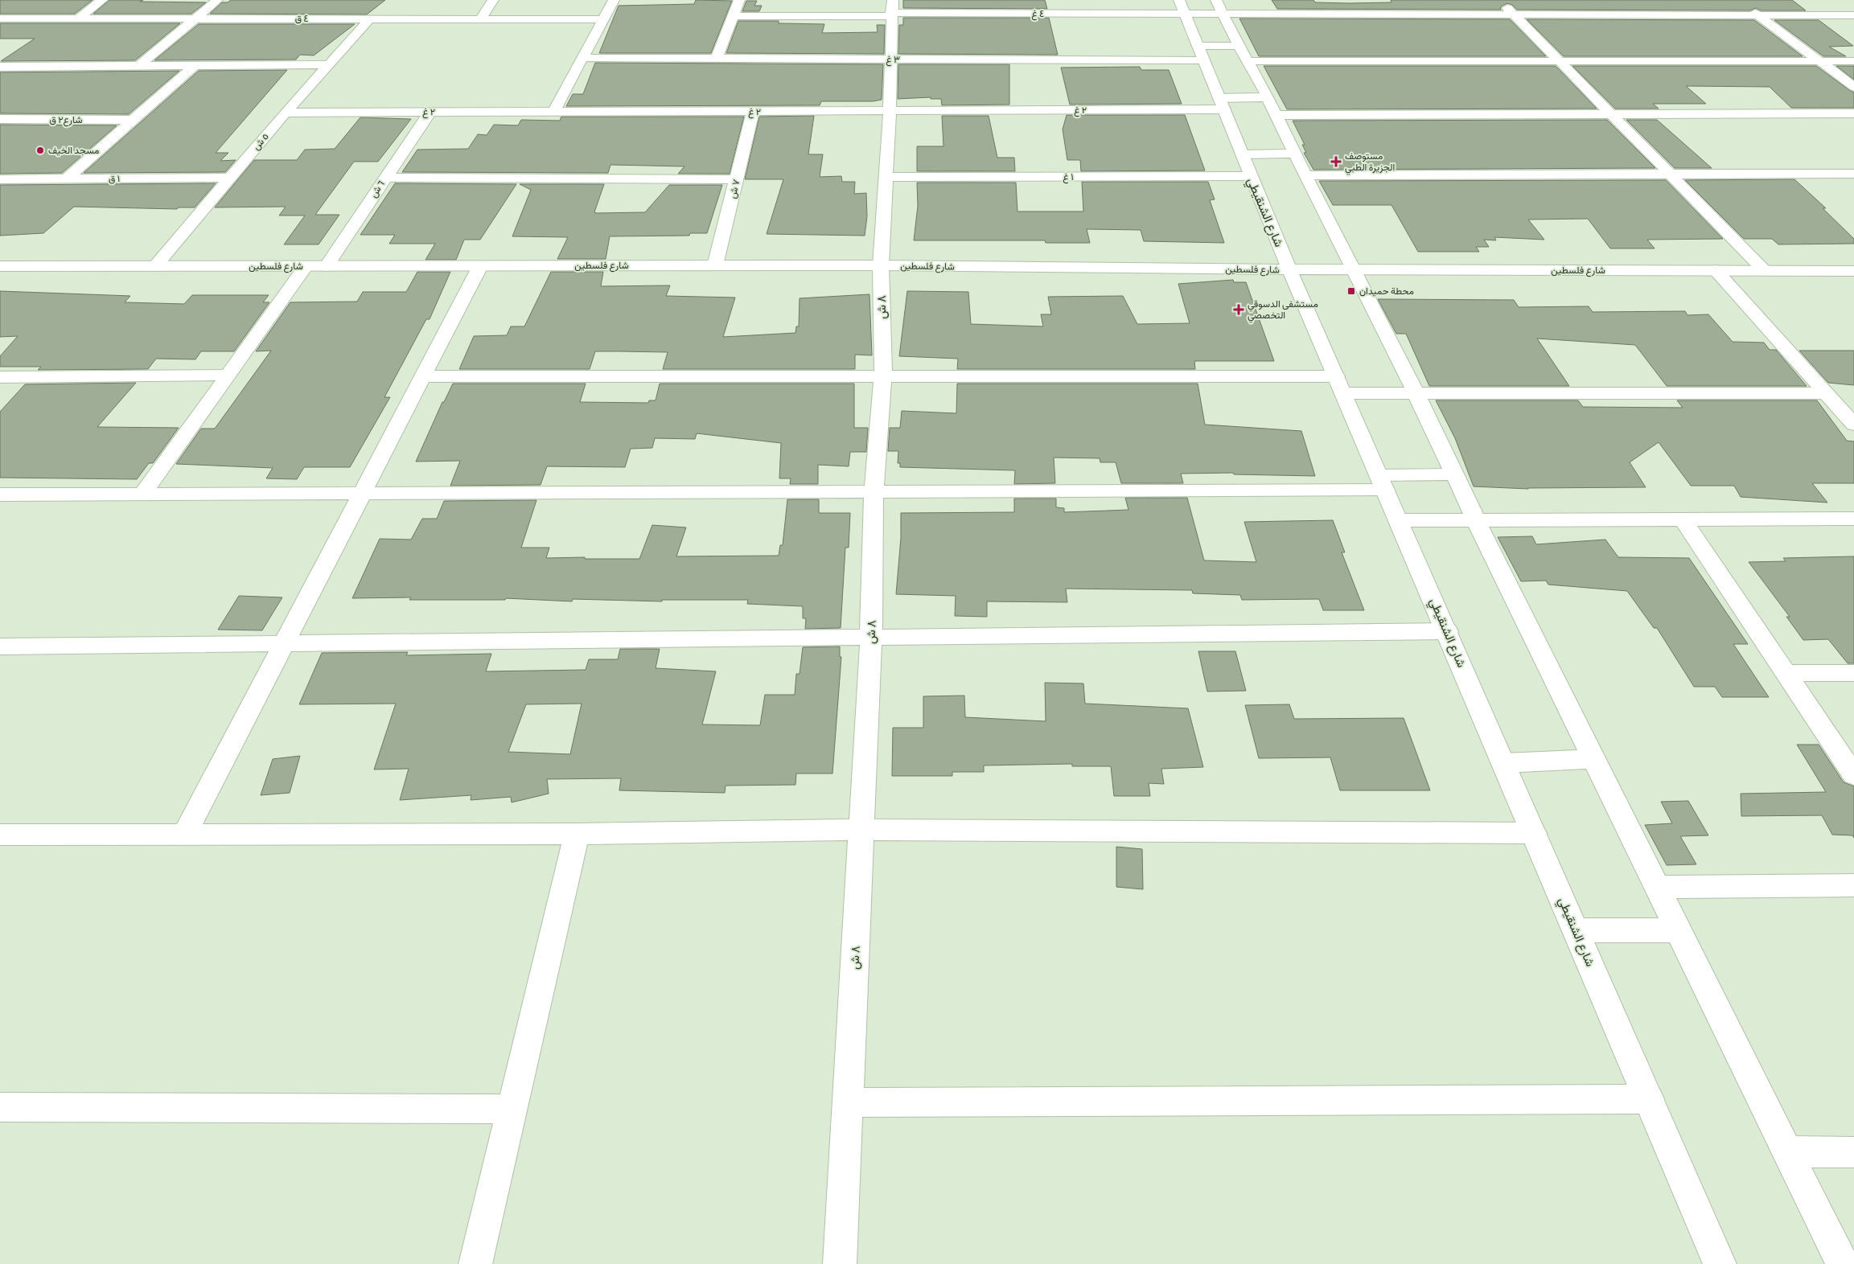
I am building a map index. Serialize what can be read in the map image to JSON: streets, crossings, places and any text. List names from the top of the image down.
{
  "streets": {
    "street": [
      "٤ غ",
      "٤ ق",
      "٣ غ",
      "٢ غ",
      "شارع٢ ق",
      "٥ ش",
      "١ غ",
      "١ ق",
      "٦ ش",
      "٧ ش",
      "شارع الشنقيطي",
      "شارع فلسطين",
      "٨ ش"
    ]
  },
  "crossings": [
    ["٤ غ", "شارع الشنقيطي"],
    ["٤ غ", "٨ ش"],
    ["٤ ق", "٥ ش"],
    ["٣ غ", "شارع الشنقيطي"],
    ["٣ غ", "٨ ش"],
    ["٢ غ", "٥ ش"],
    ["٢ غ", "٦ ش"],
    ["٢ غ", "٧ ش"],
    ["٢ غ", "شارع الشنقيطي"],
    ["٢ غ", "٨ ش"],
    ["٥ ش", "١ ق"],
    ["٥ ش", "شارع فلسطين"],
    ["١ غ", "شارع الشنقيطي"],
    ["١ غ", "٨ ش"],
    ["٦ ش", "شارع فلسطين"],
    ["٧ ش", "شارع فلسطين"],
    ["شارع الشنقيطي", "شارع فلسطين"],
    ["شارع فلسطين", "٨ ش"]
  ],
  "places": {
    "other": ["مسجد الخيف"],
    "health": ["مستوصف الجزيرة الطبي", "مستشفى الدسوقي التخصصي"],
    "transit": ["محطة حميدان"]
  }
}
